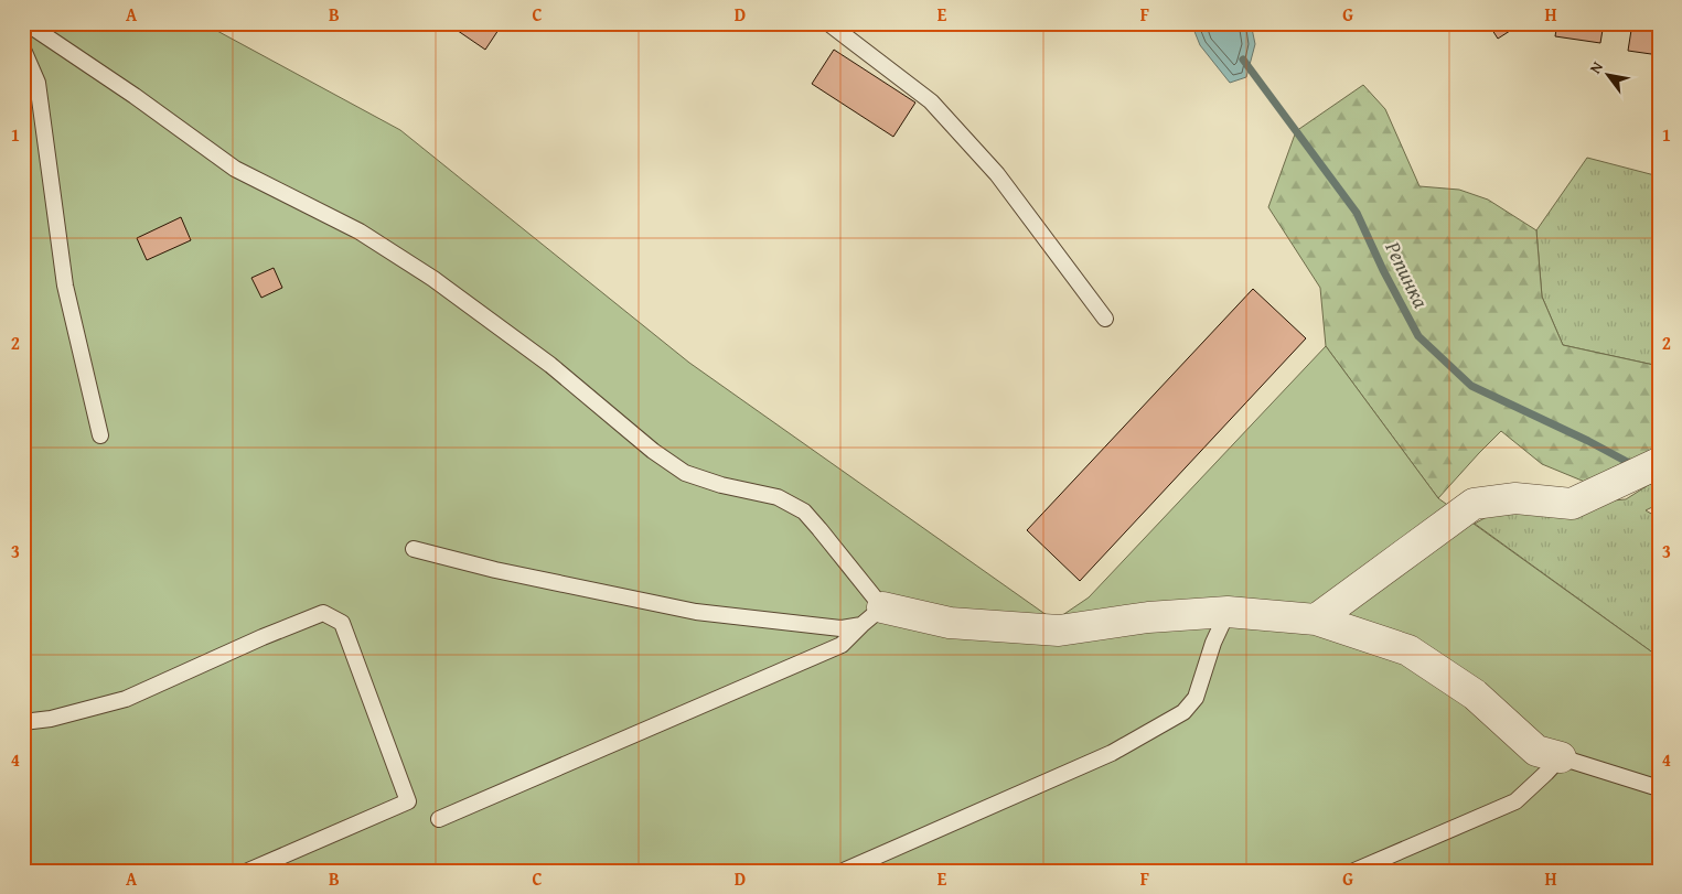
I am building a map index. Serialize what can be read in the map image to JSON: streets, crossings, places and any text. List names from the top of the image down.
{
  "water": ["Репинка"],
  "north": "top left",
  "grid": {
    "columns": [
      "A",
      "B",
      "C",
      "D",
      "E",
      "F",
      "G",
      "H"
    ],
    "rows": [
      "1",
      "2",
      "3",
      "4"
    ]
  }
}
